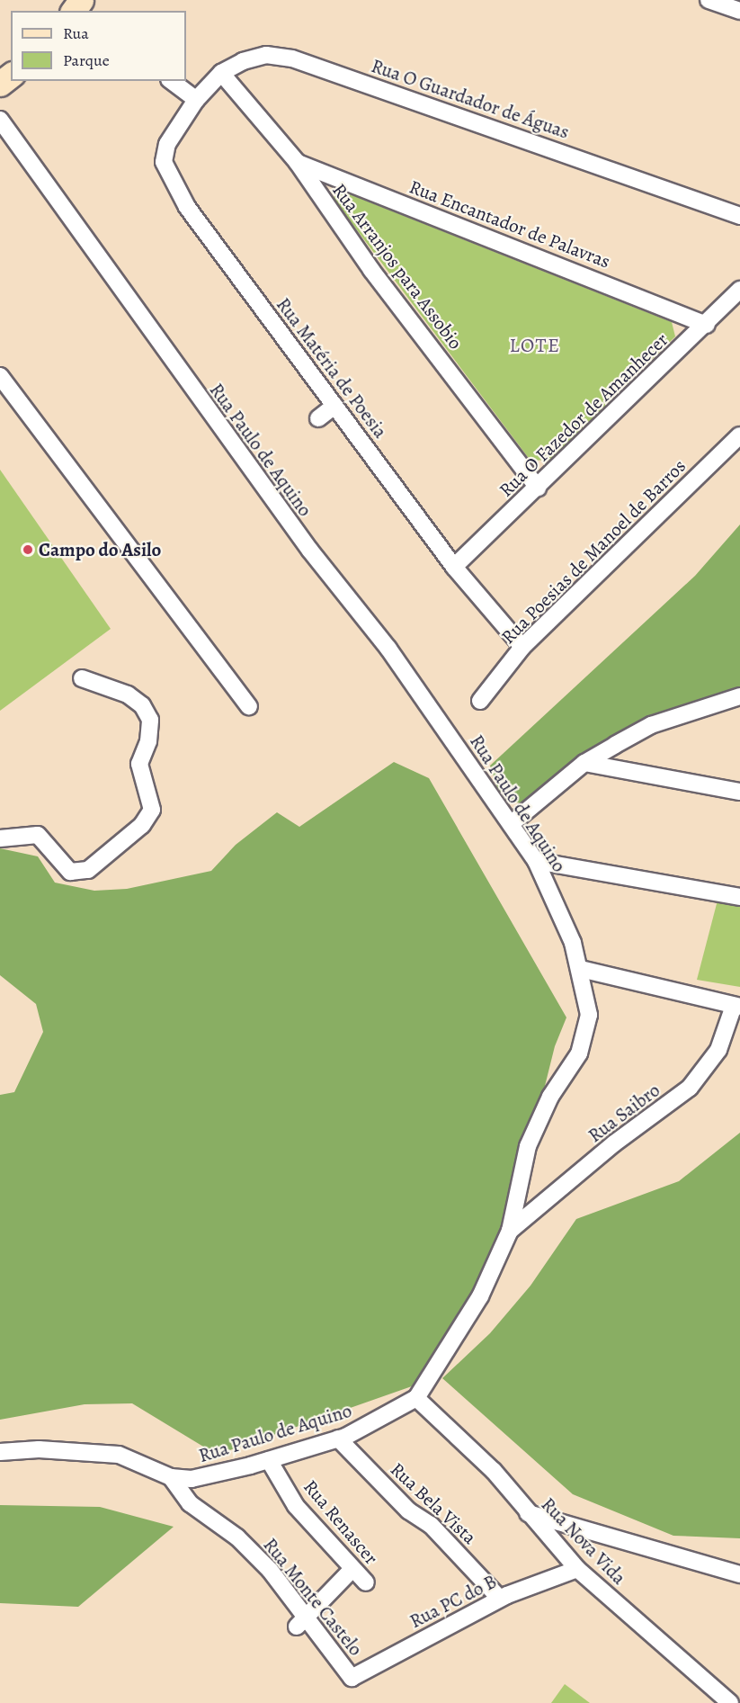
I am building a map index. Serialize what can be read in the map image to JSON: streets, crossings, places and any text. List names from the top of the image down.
{
  "streets": {
    "street": [
      "Rua O Guardador de Águas",
      "Rua Encantador de Palavras",
      "Rua Arranjos para Assobio",
      "Rua Matéria de Poesia",
      "Rua O Fazedor de Amanhecer",
      "Rua Paulo de Aquino",
      "Rua Poesias de Manoel de Barros",
      "Rua Saibro",
      "Rua Bela Vista",
      "Rua Renascer",
      "Rua Nova Vida",
      "Rua Monte Castelo",
      "Rua PC do B"
    ]
  },
  "crossings": [
    ["Rua O Guardador de Águas", "Rua Arranjos para Assobio"],
    ["Rua O Guardador de Águas", "Rua Matéria de Poesia"],
    ["Rua Encantador de Palavras", "Rua Arranjos para Assobio"],
    ["Rua Encantador de Palavras", "Rua O Fazedor de Amanhecer"],
    ["Rua Arranjos para Assobio", "Rua O Fazedor de Amanhecer"],
    ["Rua Matéria de Poesia", "Rua O Fazedor de Amanhecer"],
    ["Rua Matéria de Poesia", "Rua Poesias de Manoel de Barros"],
    ["Rua Paulo de Aquino", "Rua Saibro"],
    ["Rua Paulo de Aquino", "Rua Bela Vista"],
    ["Rua Paulo de Aquino", "Rua Renascer"],
    ["Rua Paulo de Aquino", "Rua Nova Vida"],
    ["Rua Paulo de Aquino", "Rua Monte Castelo"],
    ["Rua Bela Vista", "Rua PC do B"],
    ["Rua Nova Vida", "Rua PC do B"],
    ["Rua Monte Castelo", "Rua PC do B"]
  ],
  "districts": ["LOTE"],
  "places": ["Campo do Asilo"],
  "legend": ["Rua", "Parque"]
}
